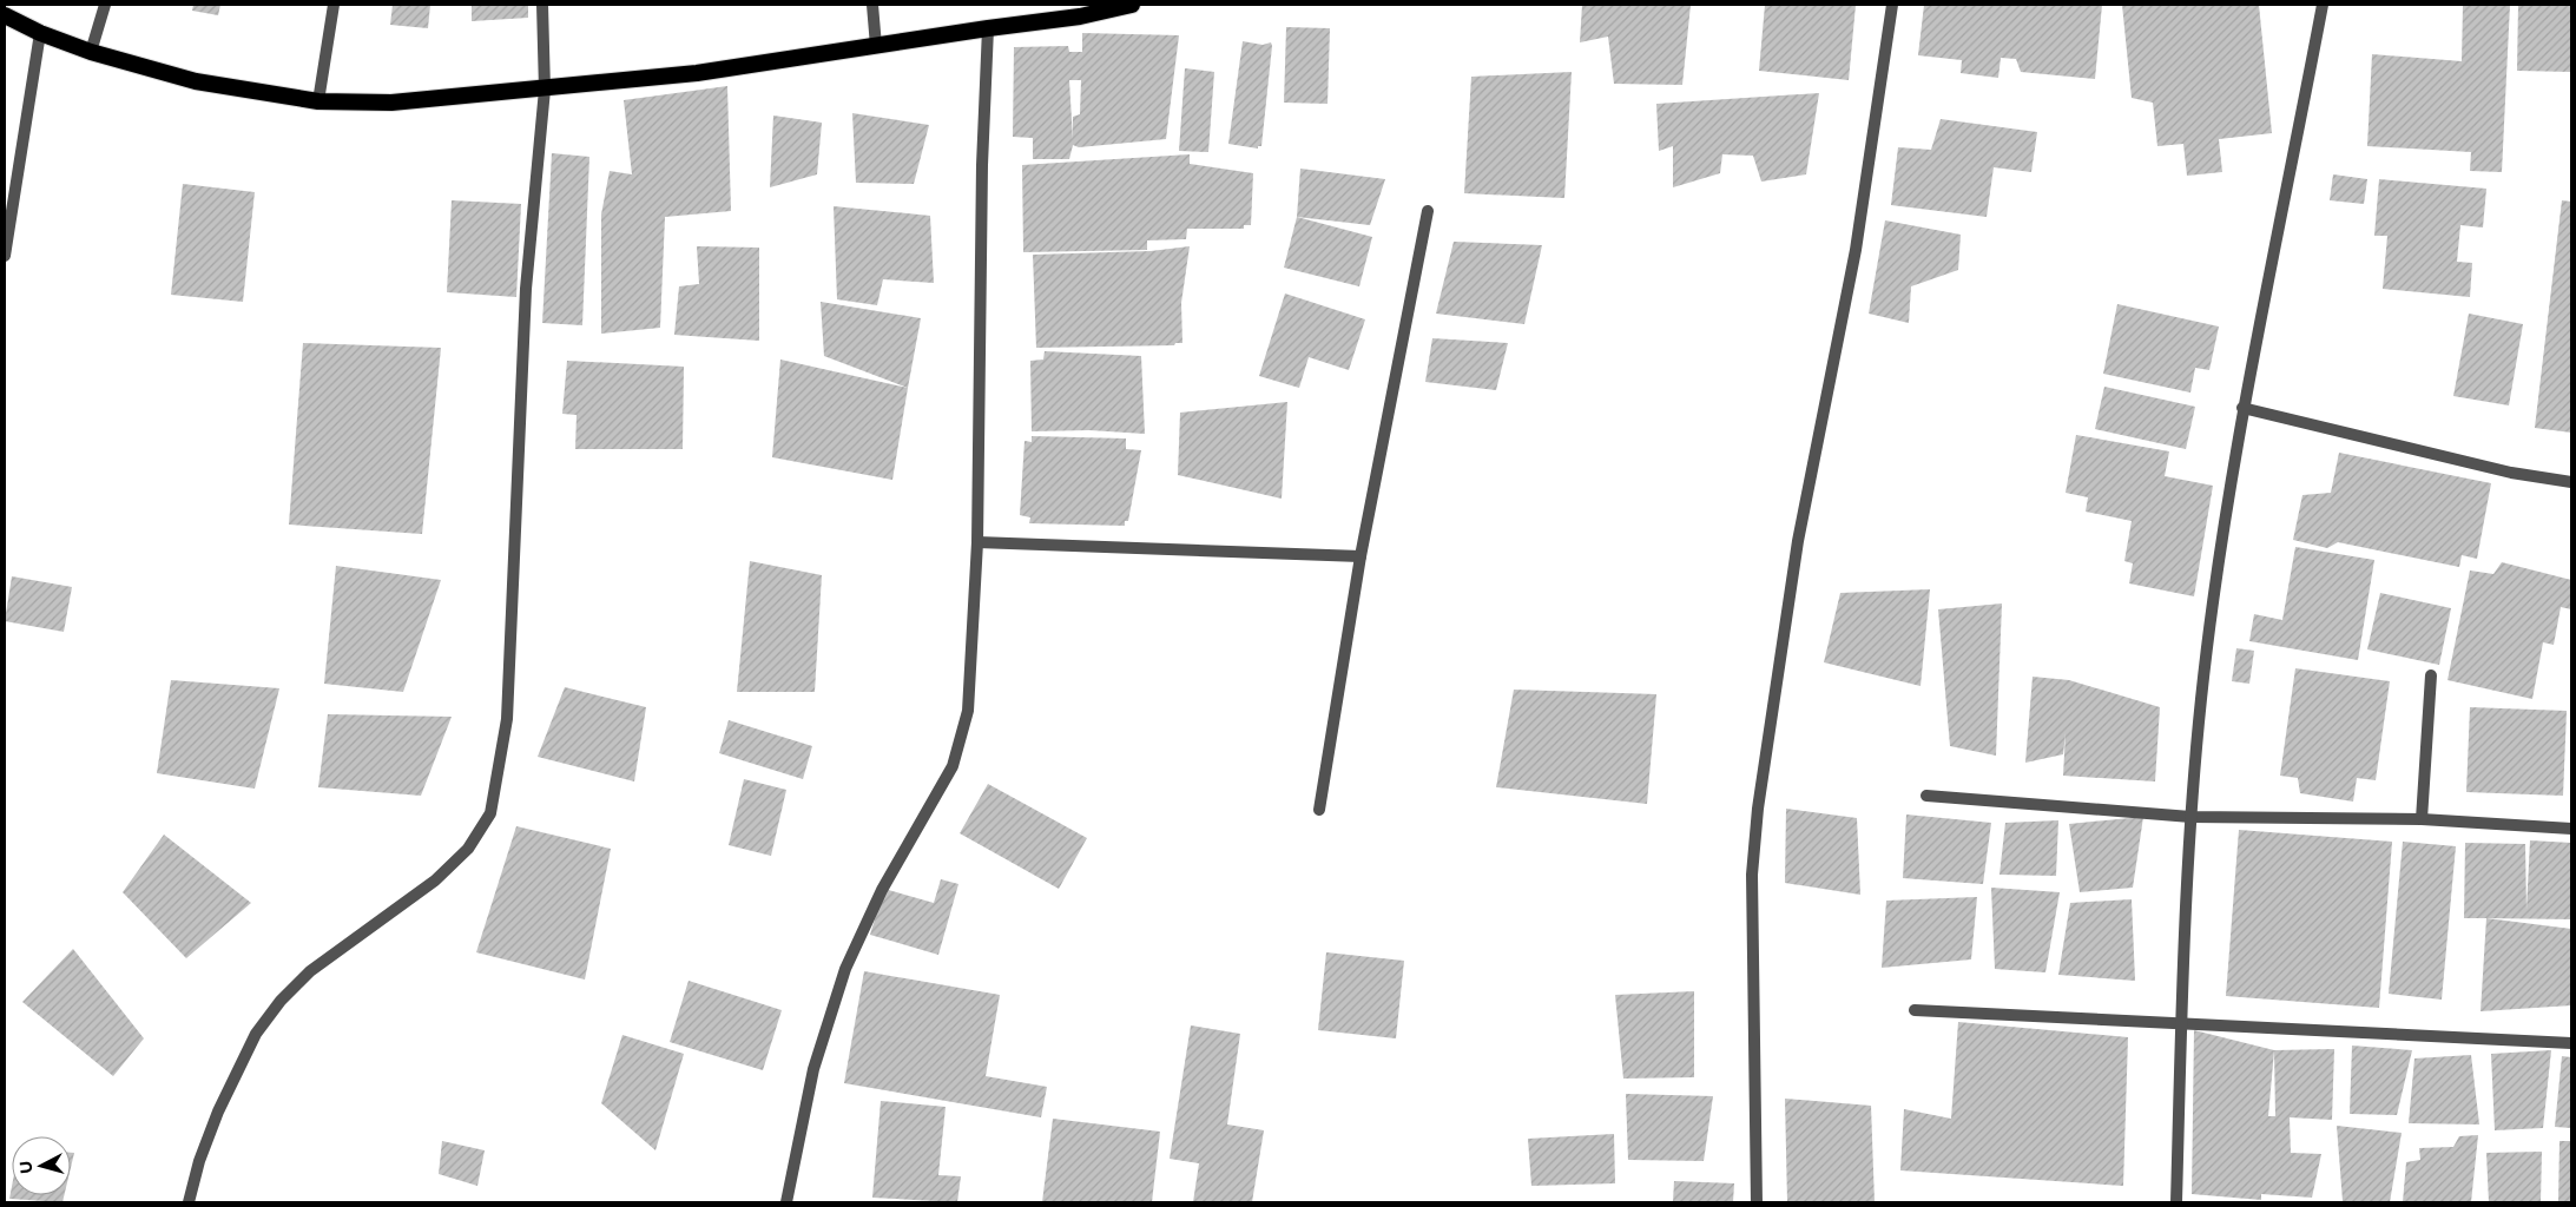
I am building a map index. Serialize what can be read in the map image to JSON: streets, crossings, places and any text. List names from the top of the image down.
{
  "north": "left"
}
